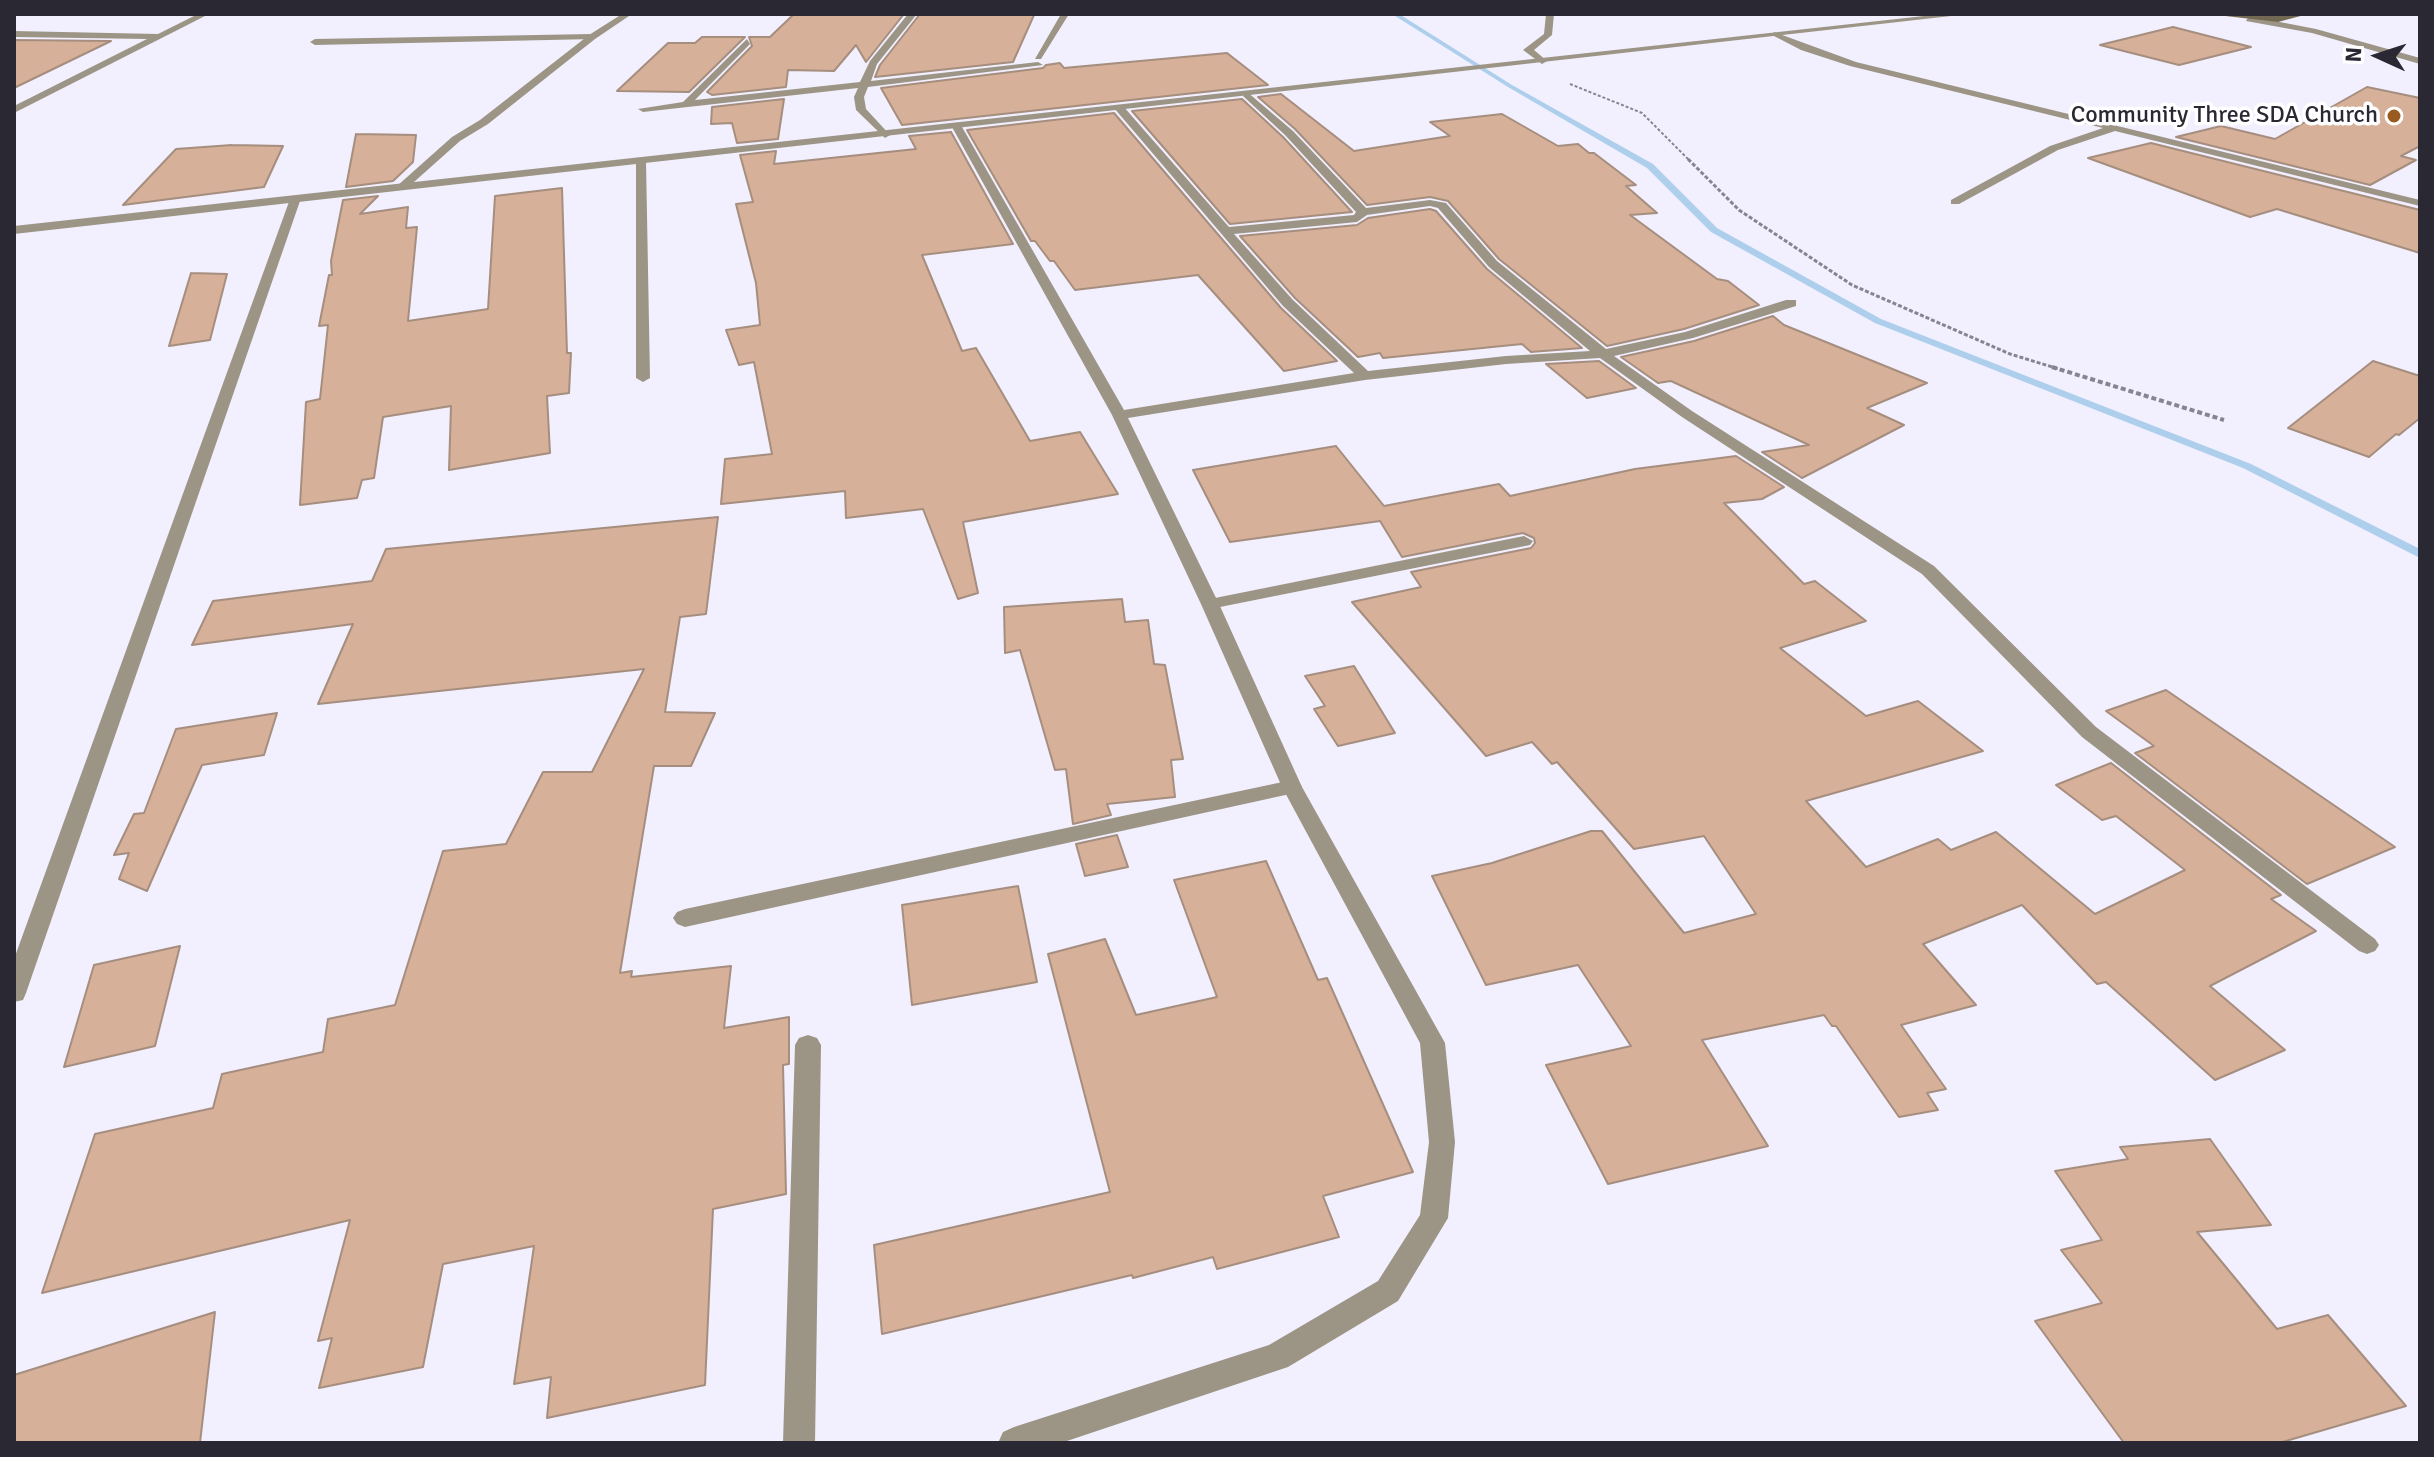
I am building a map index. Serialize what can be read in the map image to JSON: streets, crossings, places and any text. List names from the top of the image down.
{
  "places": ["Community Three SDA Church"],
  "north": "left"
}
